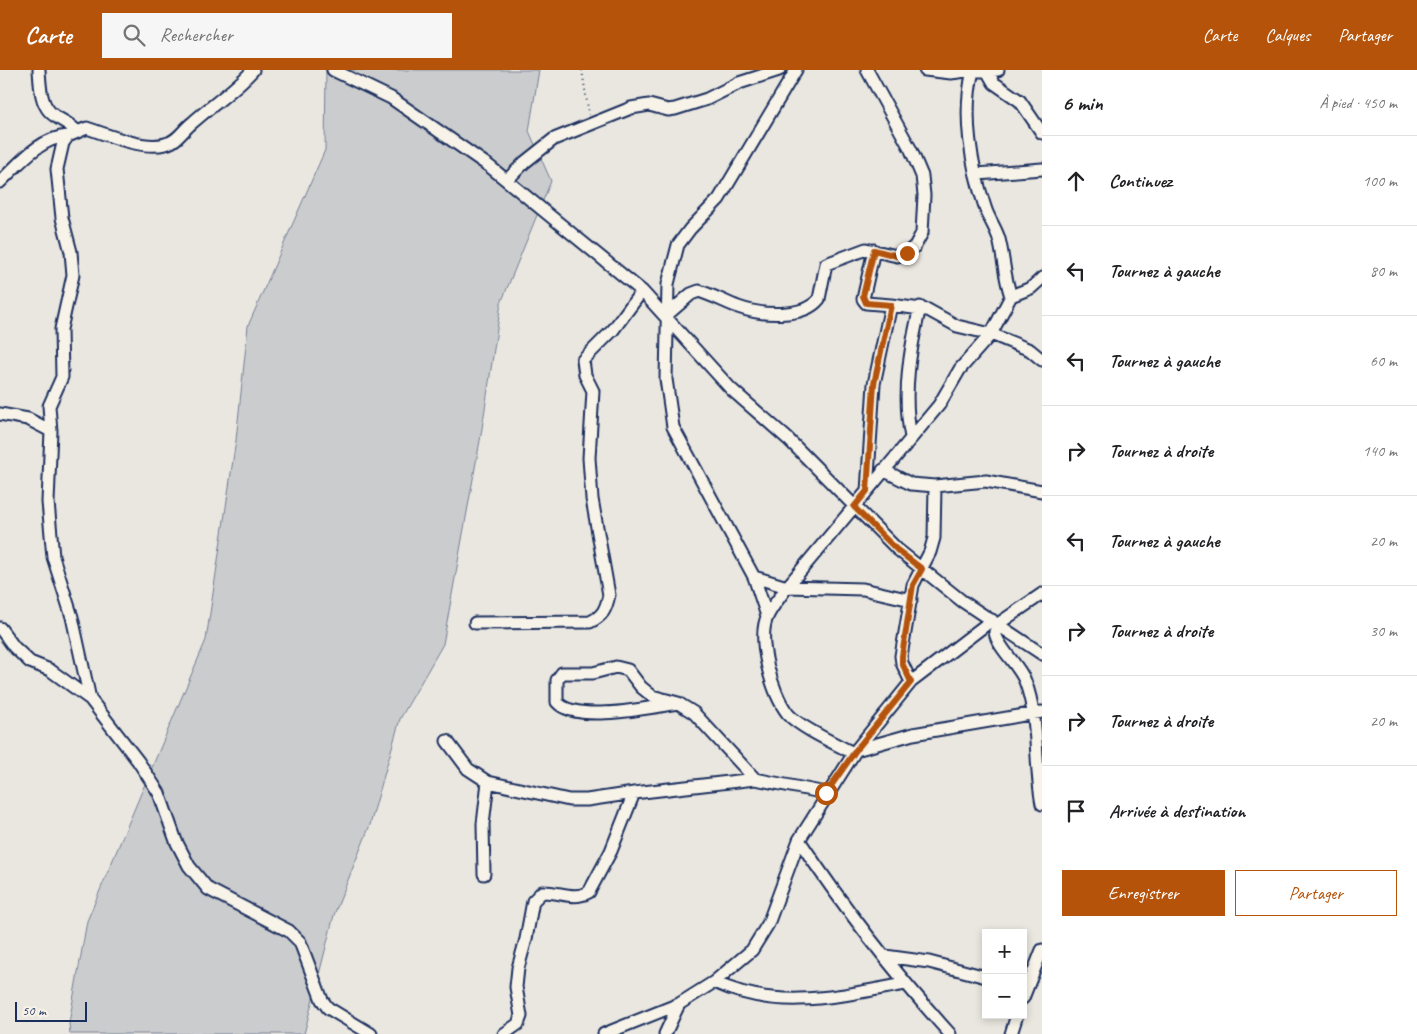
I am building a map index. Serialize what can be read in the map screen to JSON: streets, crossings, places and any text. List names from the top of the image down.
{
  "scale_bar": "50 m",
  "page": {
    "header": "Carte",
    "search": "Rechercher",
    "nav": ["Carte", "Calques", "Partager"],
    "heading": ["6 min", "À pied · 450 m"],
    "list": [
      ["Continuez", "100 m"],
      ["Tournez à gauche", "80 m"],
      ["Tournez à gauche", "60 m"],
      ["Tournez à droite", "140 m"],
      ["Tournez à gauche", "20 m"],
      ["Tournez à droite", "30 m"],
      ["Tournez à droite", "20 m"],
      "Arrivée à destination"
    ],
    "buttons": ["Enregistrer", "Partager"],
    "map_buttons": ["+", "−"],
    "scale": "50 m"
  }
}
